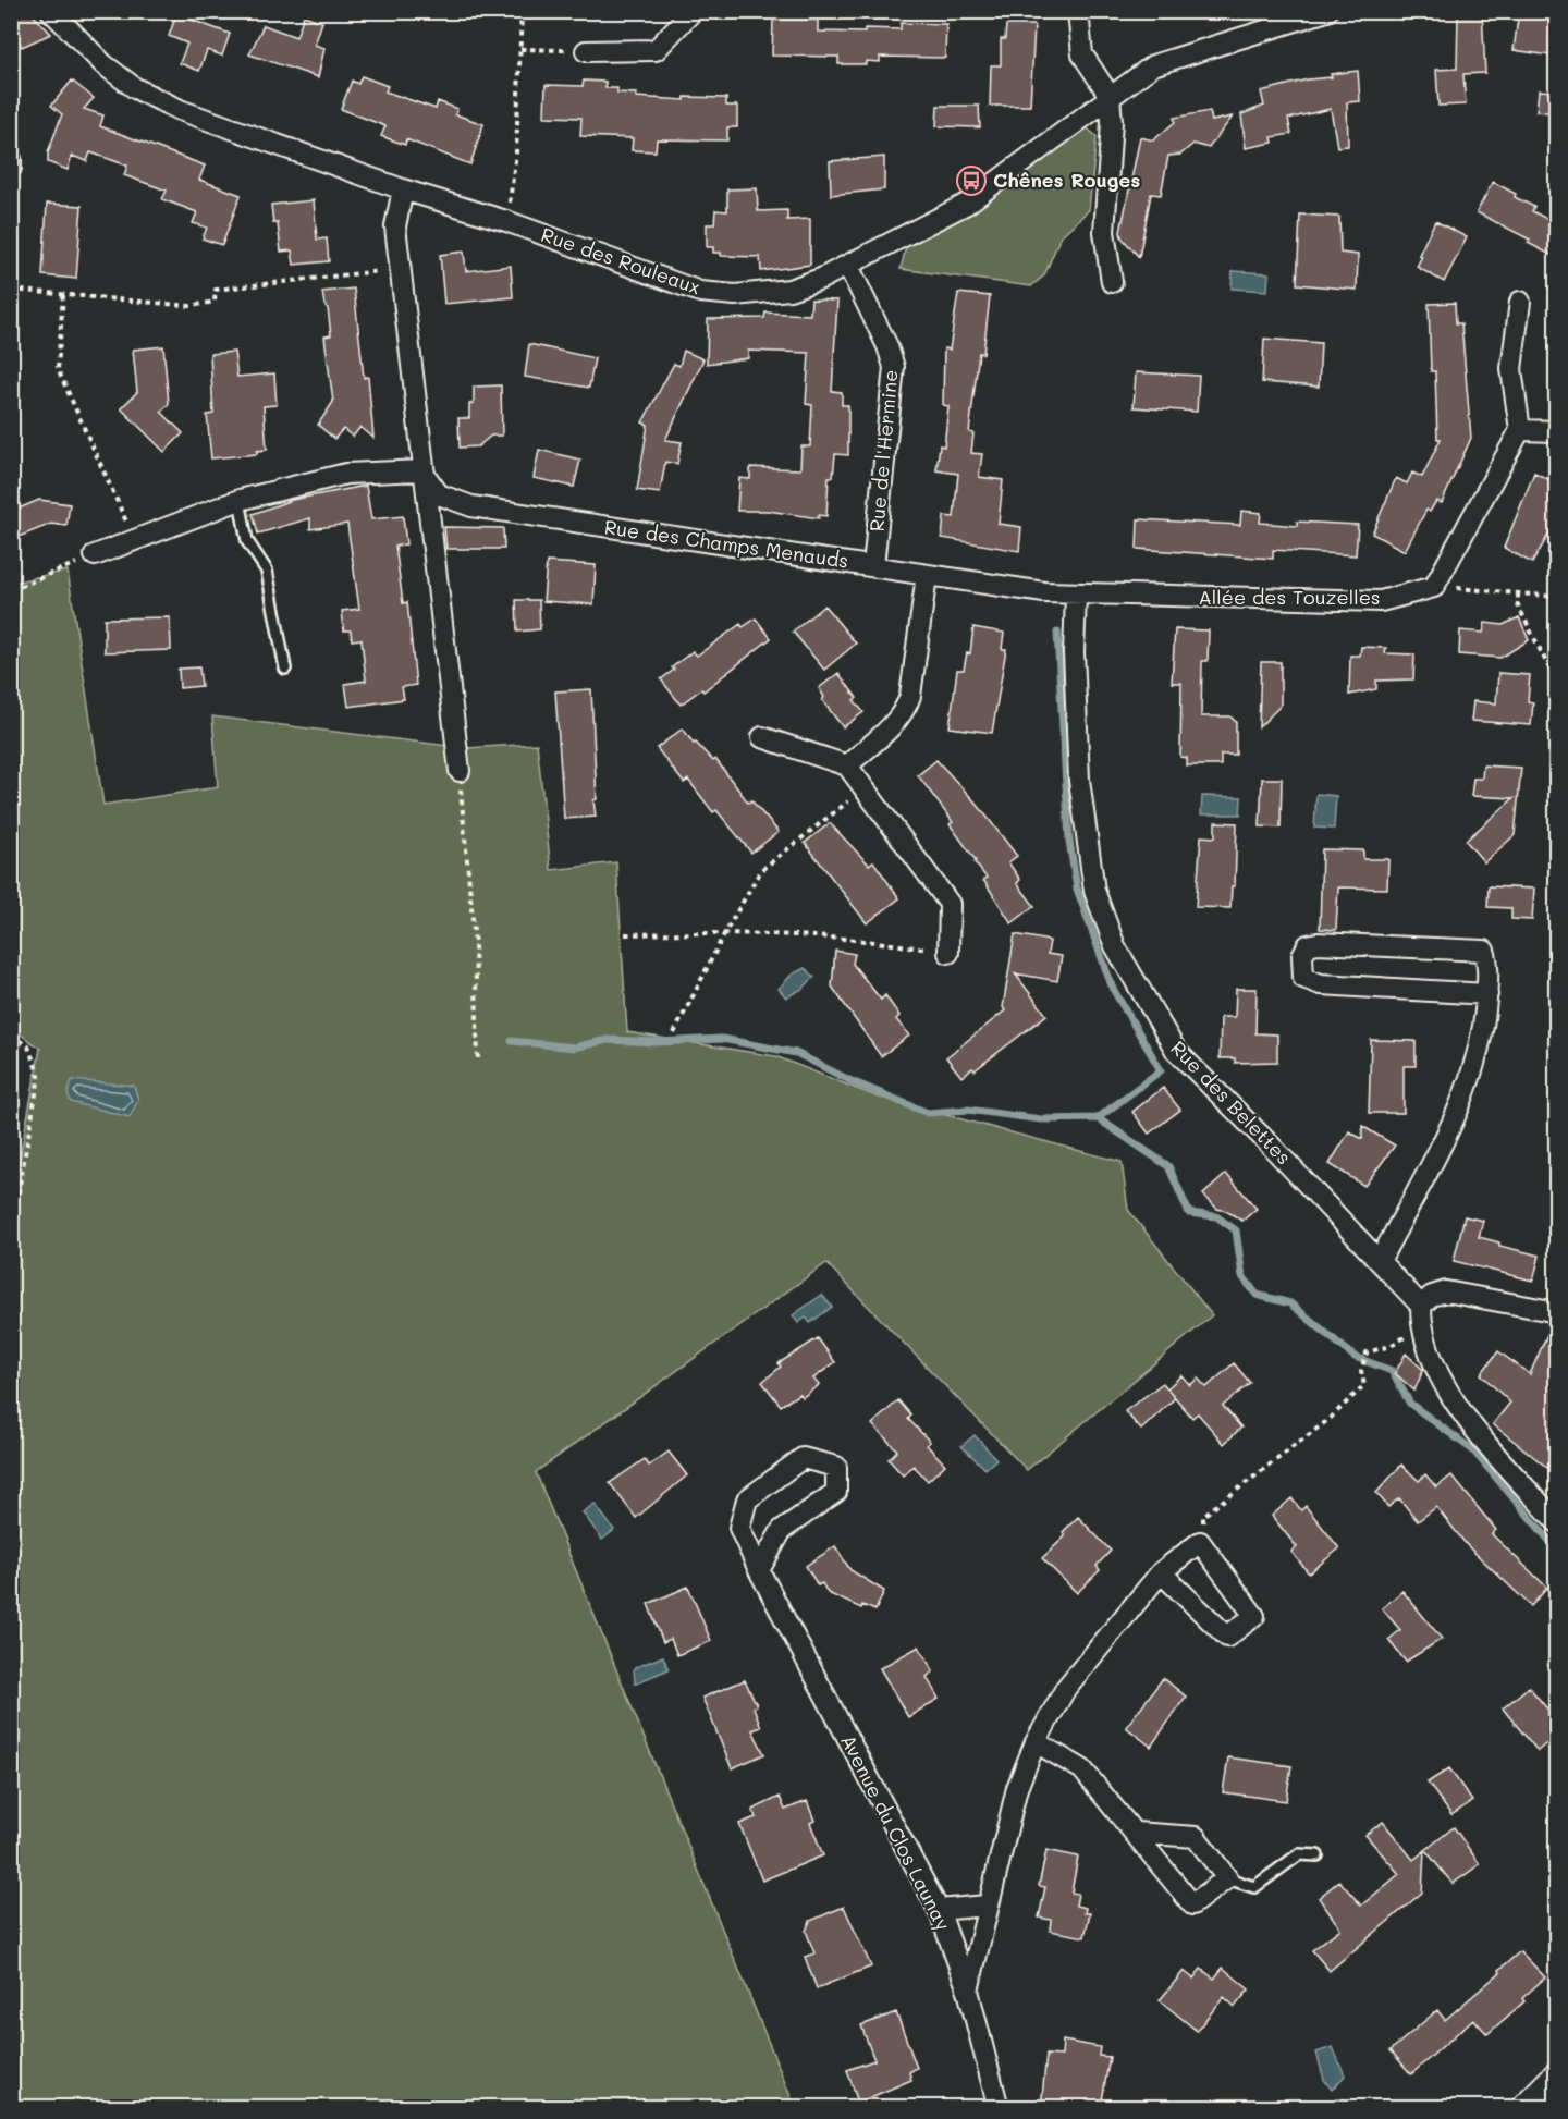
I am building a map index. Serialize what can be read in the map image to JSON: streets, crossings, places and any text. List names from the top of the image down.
{
  "streets": {
    "street": [
      "Rue des Rouleaux",
      "Rue de l'Hermine",
      "Rue des Champs Menauds",
      "Allée des Touzelles",
      "Rue des Belettes",
      "Avenue du Clos Launay"
    ]
  },
  "crossings": [
    ["Rue des Rouleaux", "Rue de l'Hermine"],
    ["Rue de l'Hermine", "Rue des Champs Menauds"],
    ["Rue des Champs Menauds", "Allée des Touzelles"],
    ["Allée des Touzelles", "Rue des Belettes"]
  ],
  "places": {
    "bus stop": ["Chênes Rouges"]
  }
}
